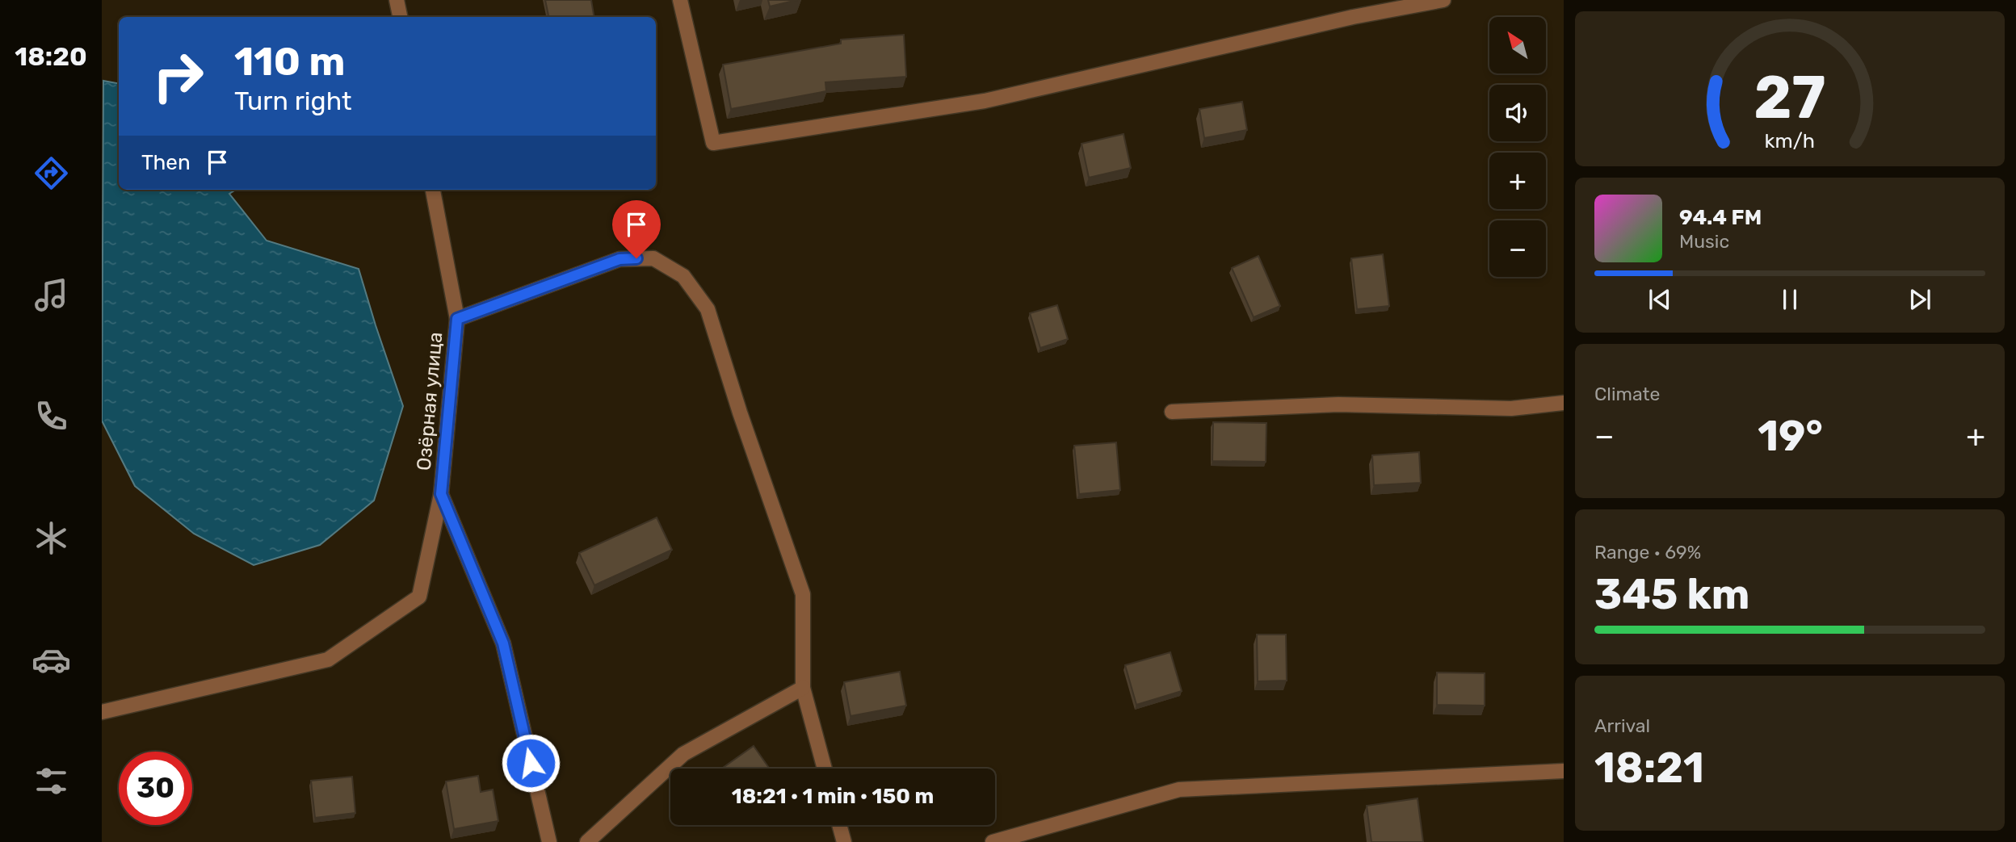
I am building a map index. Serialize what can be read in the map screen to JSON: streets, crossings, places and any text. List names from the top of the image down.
{
  "streets": {
    "street": ["Озёрная улица"]
  },
  "north": "top left",
  "page": {
    "tabs": "18:20",
    "map_buttons": ["+", "−"],
    "turn": ["110 m", "Turn right"],
    "then": "Then",
    "song": ["94.4 FM", "Music"],
    "tile": [
      "Climate",
      ["Range · 69%", "345 km"],
      ["Arrival", "18:21"]
    ],
    "heat": ["−", "19°", "+"],
    "limit": "30",
    "trip": "18:21 · 1 min · 150 m",
    "gauge": ["27", "km/h"]
  }
}
